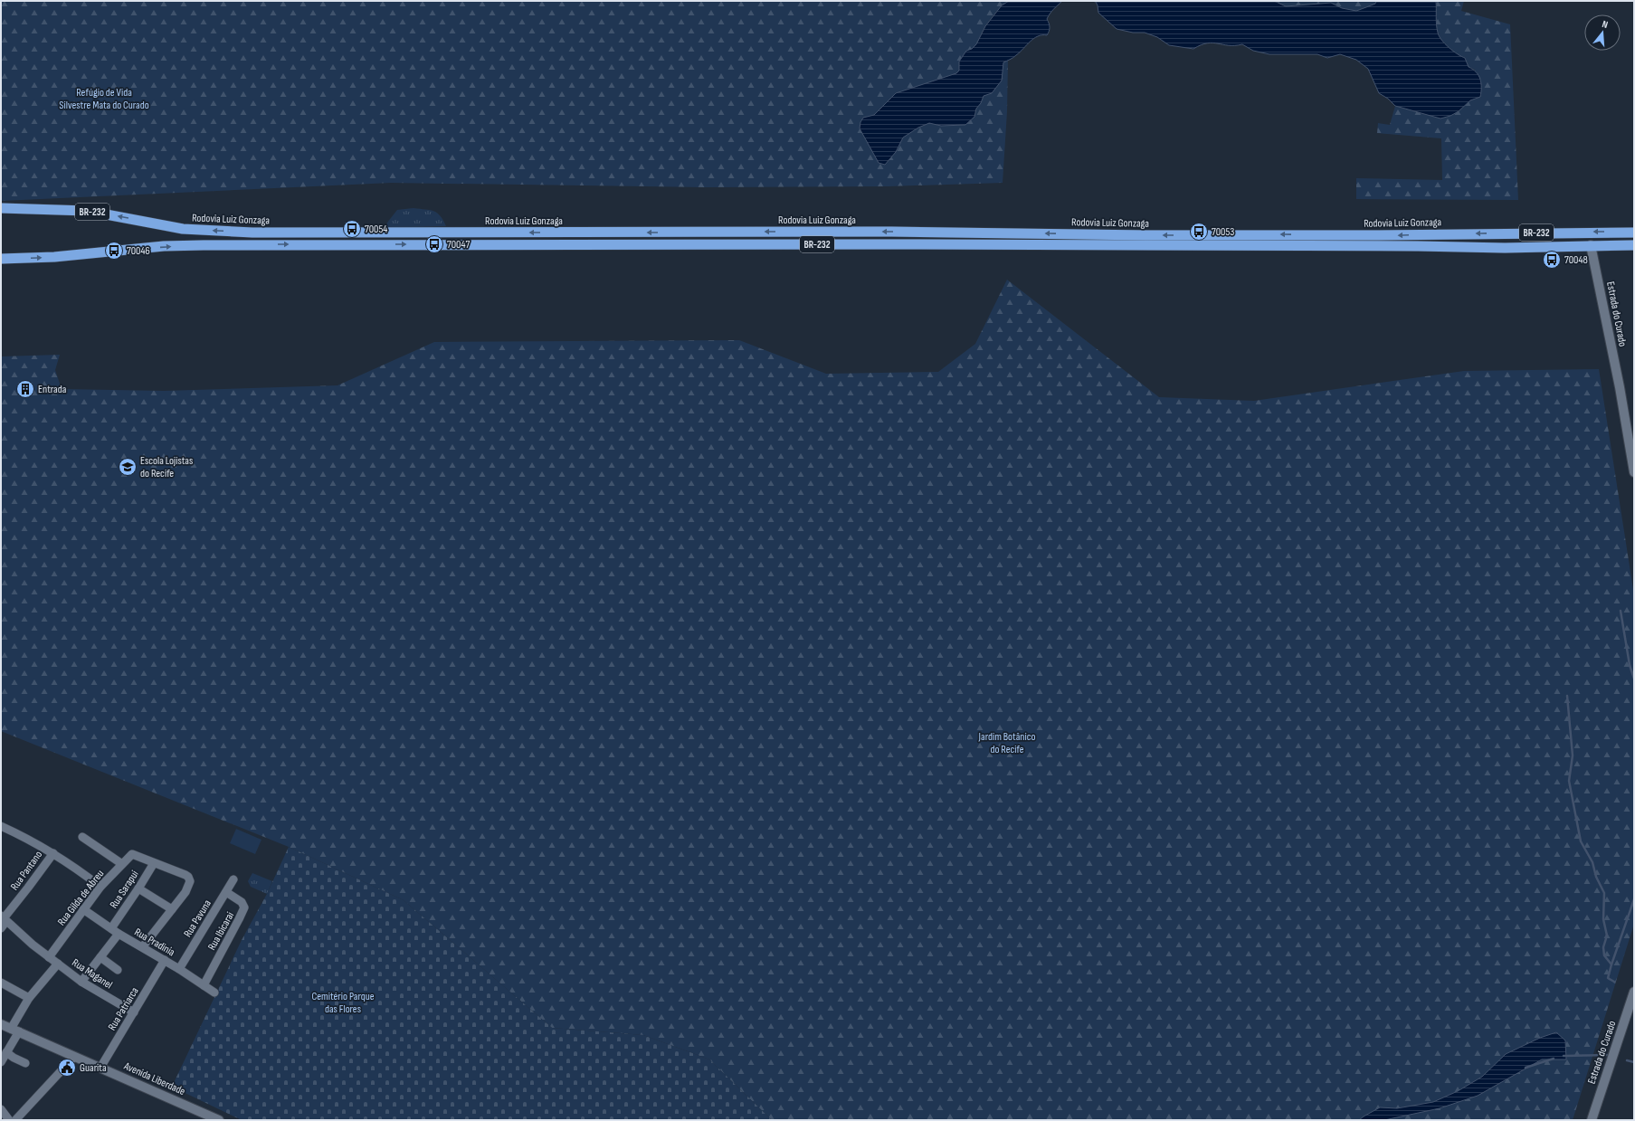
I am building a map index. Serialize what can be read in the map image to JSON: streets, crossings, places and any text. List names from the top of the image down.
{
  "streets": {
    "highway": ["BR-232", "Rodovia Luiz Gonzaga"],
    "main road": ["Estrada do Curado", "Avenida Liberdade"],
    "street": [
      "Rua Pantano",
      "Rua Sarapui",
      "Rua Gilda de Abreu",
      "Rua Pavuna",
      "Rua Ibicarai",
      "Rua Pradinia",
      "Rua Maganel",
      "Rua Patriarca"
    ]
  },
  "crossings": [
    ["Rodovia Luiz Gonzaga", "Estrada do Curado"],
    ["Rua Pantano", "Rua Maganel"],
    ["Rua Sarapui", "Rua Gilda de Abreu"],
    ["Rua Sarapui", "Rua Pradinia"],
    ["Rua Gilda de Abreu", "Rua Pradinia"],
    ["Rua Gilda de Abreu", "Rua Maganel"],
    ["Rua Pavuna", "Rua Ibicarai"],
    ["Rua Pavuna", "Rua Pradinia"],
    ["Rua Ibicarai", "Rua Pradinia"],
    ["Rua Pradinia", "Rua Patriarca"],
    ["Rua Maganel", "Rua Patriarca"],
    ["Rua Maganel", "Avenida Liberdade"],
    ["Rua Patriarca", "Avenida Liberdade"]
  ],
  "parks": ["Refúgio de Vida Silvestre Mata do Curado", "Jardim Botânico do Recife", "Cemitério Parque das Flores"],
  "places": {
    "bus stop": [
      "70054",
      "70053",
      "70047",
      "70046",
      "70048"
    ],
    "building": ["Entrada"],
    "school or university": ["Escola Lojistas do Recife"],
    "public building": ["Guarita"]
  },
  "north": "top"
}
